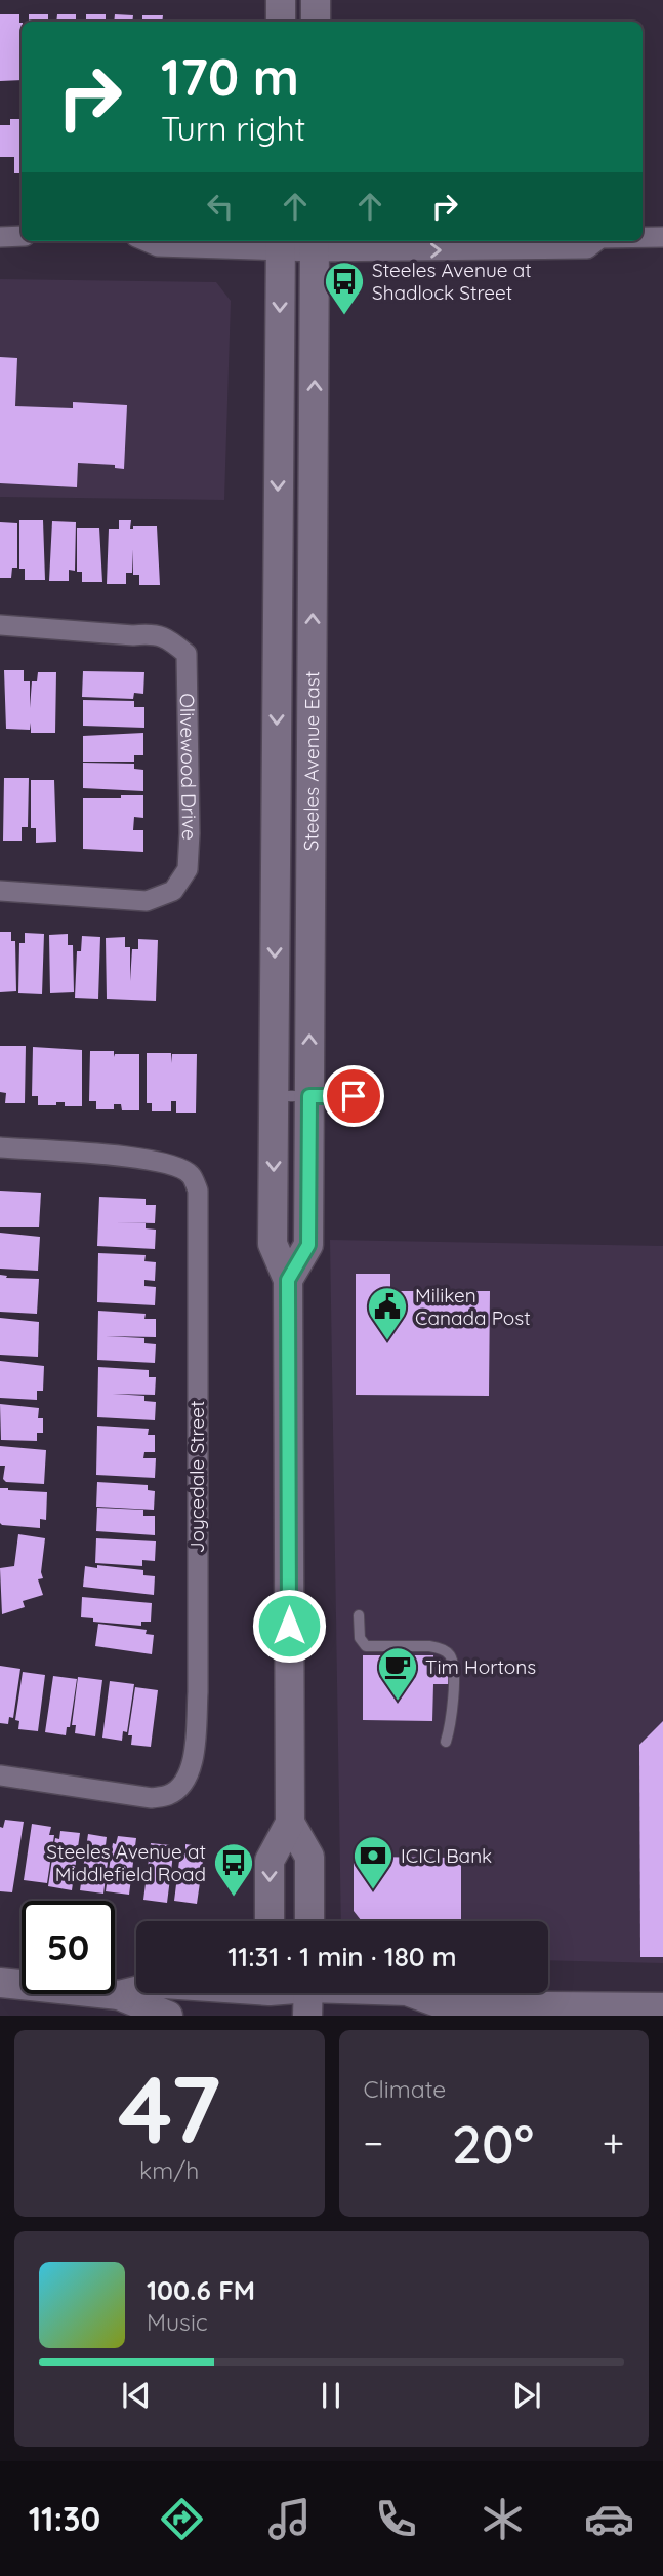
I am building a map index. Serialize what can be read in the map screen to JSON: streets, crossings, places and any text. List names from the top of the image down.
{
  "streets": {
    "main road": ["Steeles Avenue East"],
    "street": ["Olivewood Drive", "Joycedale Street"]
  },
  "places": {
    "bus stop": ["Steeles Avenue at Shadlock Street", "Steeles Avenue at Middlefield Road"],
    "public building": ["Miliken Canada Post"],
    "cafe": ["Tim Hortons"],
    "bank": ["ICICI Bank"]
  },
  "page": {
    "turn": ["170 m", "Turn right"],
    "limit": "50",
    "trip": "11:31 · 1 min · 180 m",
    "tile": [
      ["47", "km/h"],
      "Climate"
    ],
    "heat": ["−", "20°", "+"],
    "song": ["100.6 FM", "Music"],
    "tabs": "11:30"
  }
}
